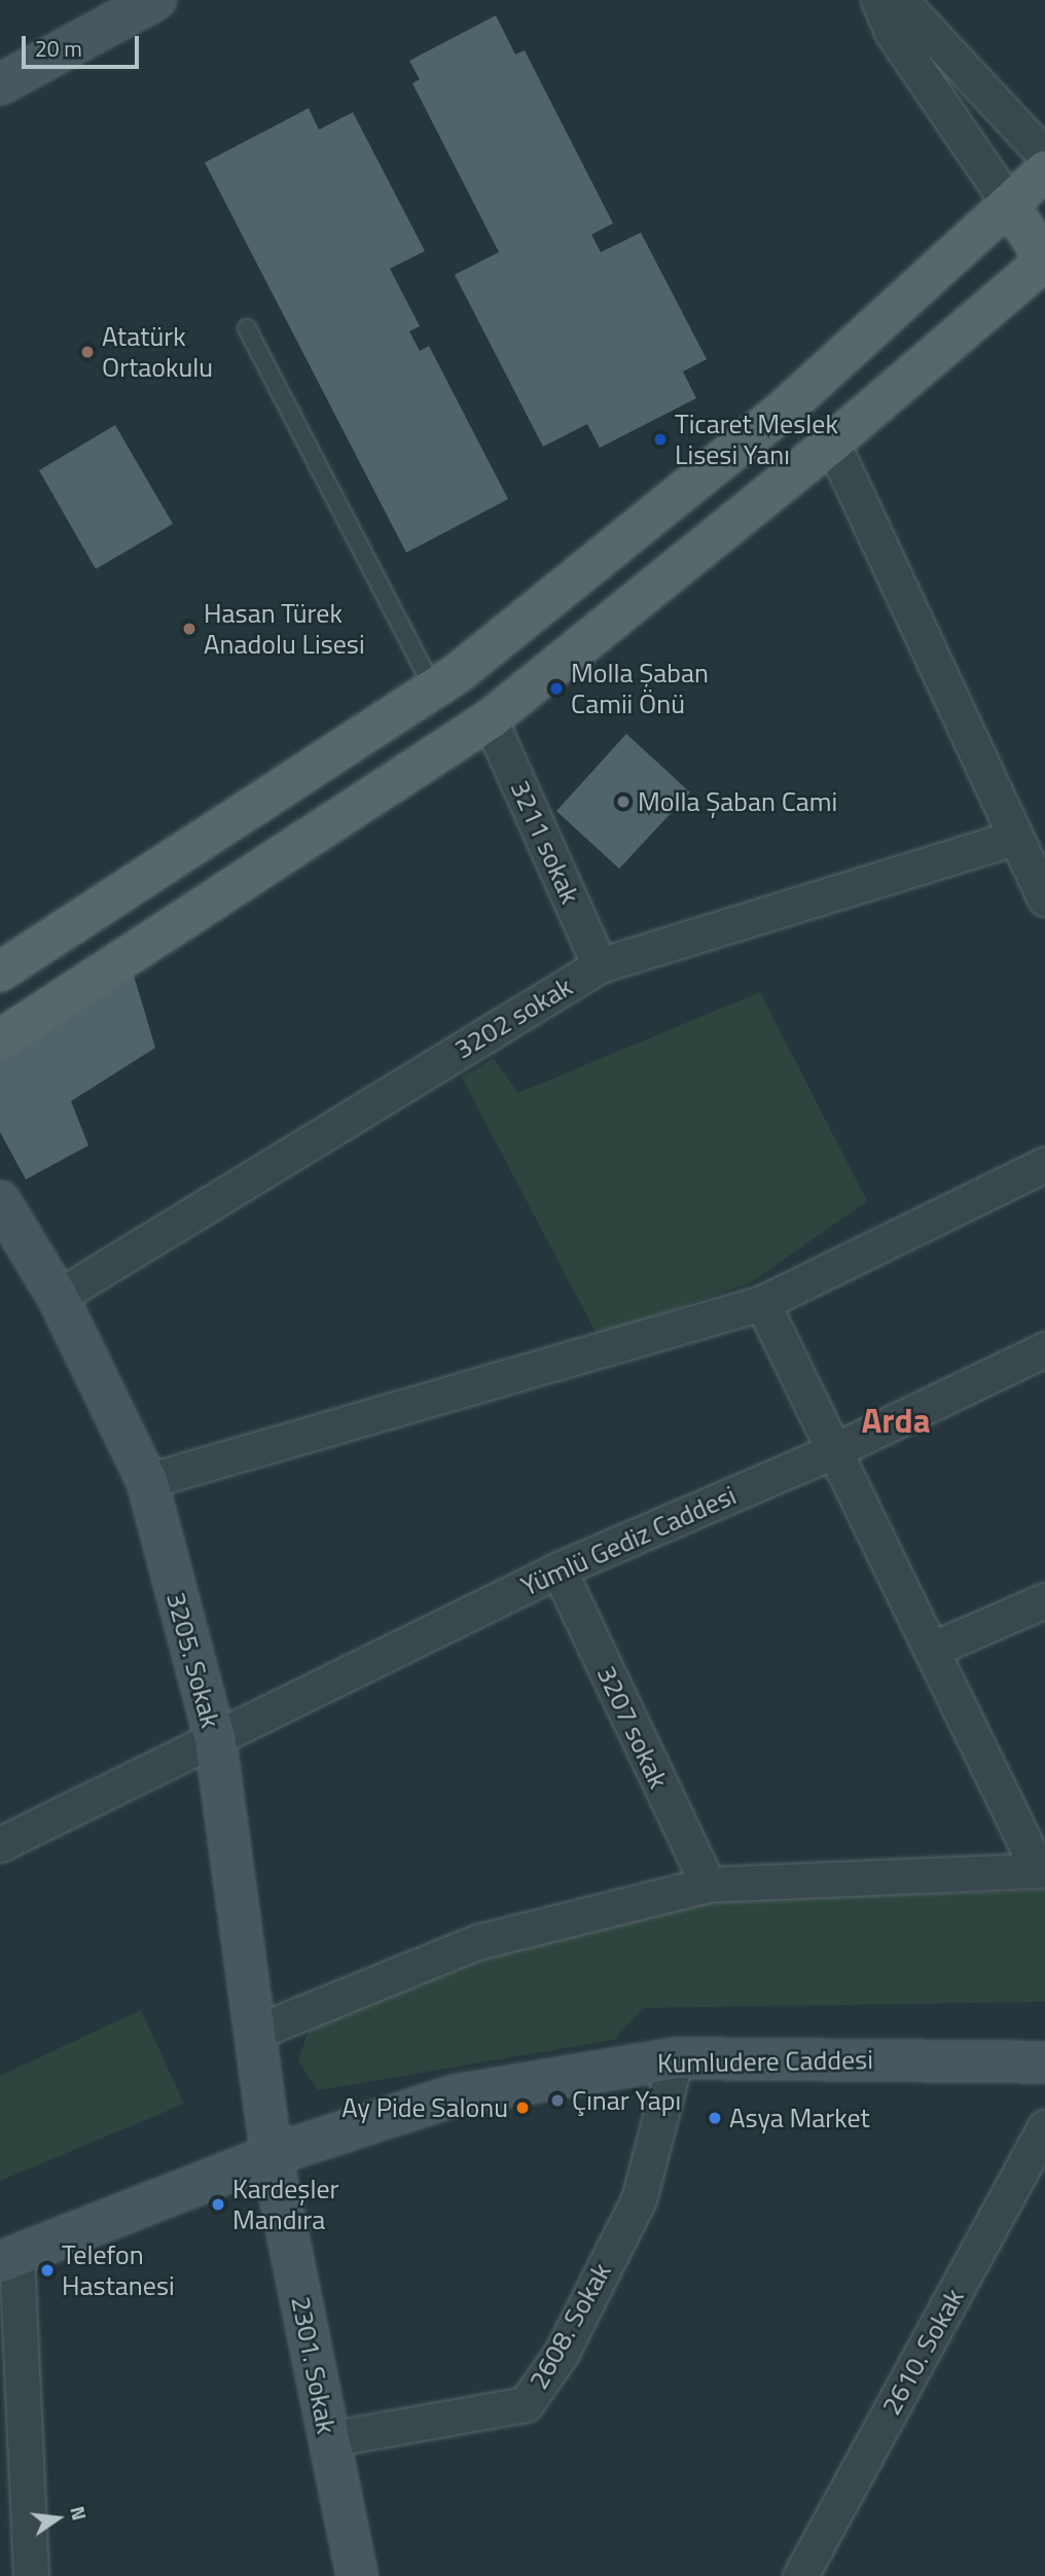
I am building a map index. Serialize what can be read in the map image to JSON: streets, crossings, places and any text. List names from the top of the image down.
{
  "streets": {
    "main road": ["3205. Sokak", "Kumludere Caddesi", "2301. Sokak"],
    "street": [
      "3211 sokak",
      "3202 sokak",
      "Yümlü Gediz Caddesi",
      "3207 sokak",
      "2608. Sokak",
      "2610. Sokak"
    ]
  },
  "crossings": [
    ["3211 sokak", "3202 sokak"],
    ["3202 sokak", "3205. Sokak"],
    ["Yümlü Gediz Caddesi", "3205. Sokak"],
    ["Yümlü Gediz Caddesi", "3207 sokak"],
    ["3205. Sokak", "Kumludere Caddesi"],
    ["3205. Sokak", "2301. Sokak"],
    ["Kumludere Caddesi", "2608. Sokak"],
    ["Kumludere Caddesi", "2301. Sokak"],
    ["2608. Sokak", "2301. Sokak"]
  ],
  "districts": ["Arda"],
  "places": [
    "Atatürk Ortaokulu",
    "Ticaret Meslek Lisesi Yanı",
    "Hasan Türek Anadolu Lisesi",
    "Molla Şaban Camii Önü",
    "Molla Şaban Cami",
    "Çınar Yapı",
    "Ay Pide Salonu",
    "Asya Market",
    "Kardeşler Mandıra",
    "Telefon Hastanesi"
  ],
  "scale_bar": "20 m",
  "north": "right"
}
